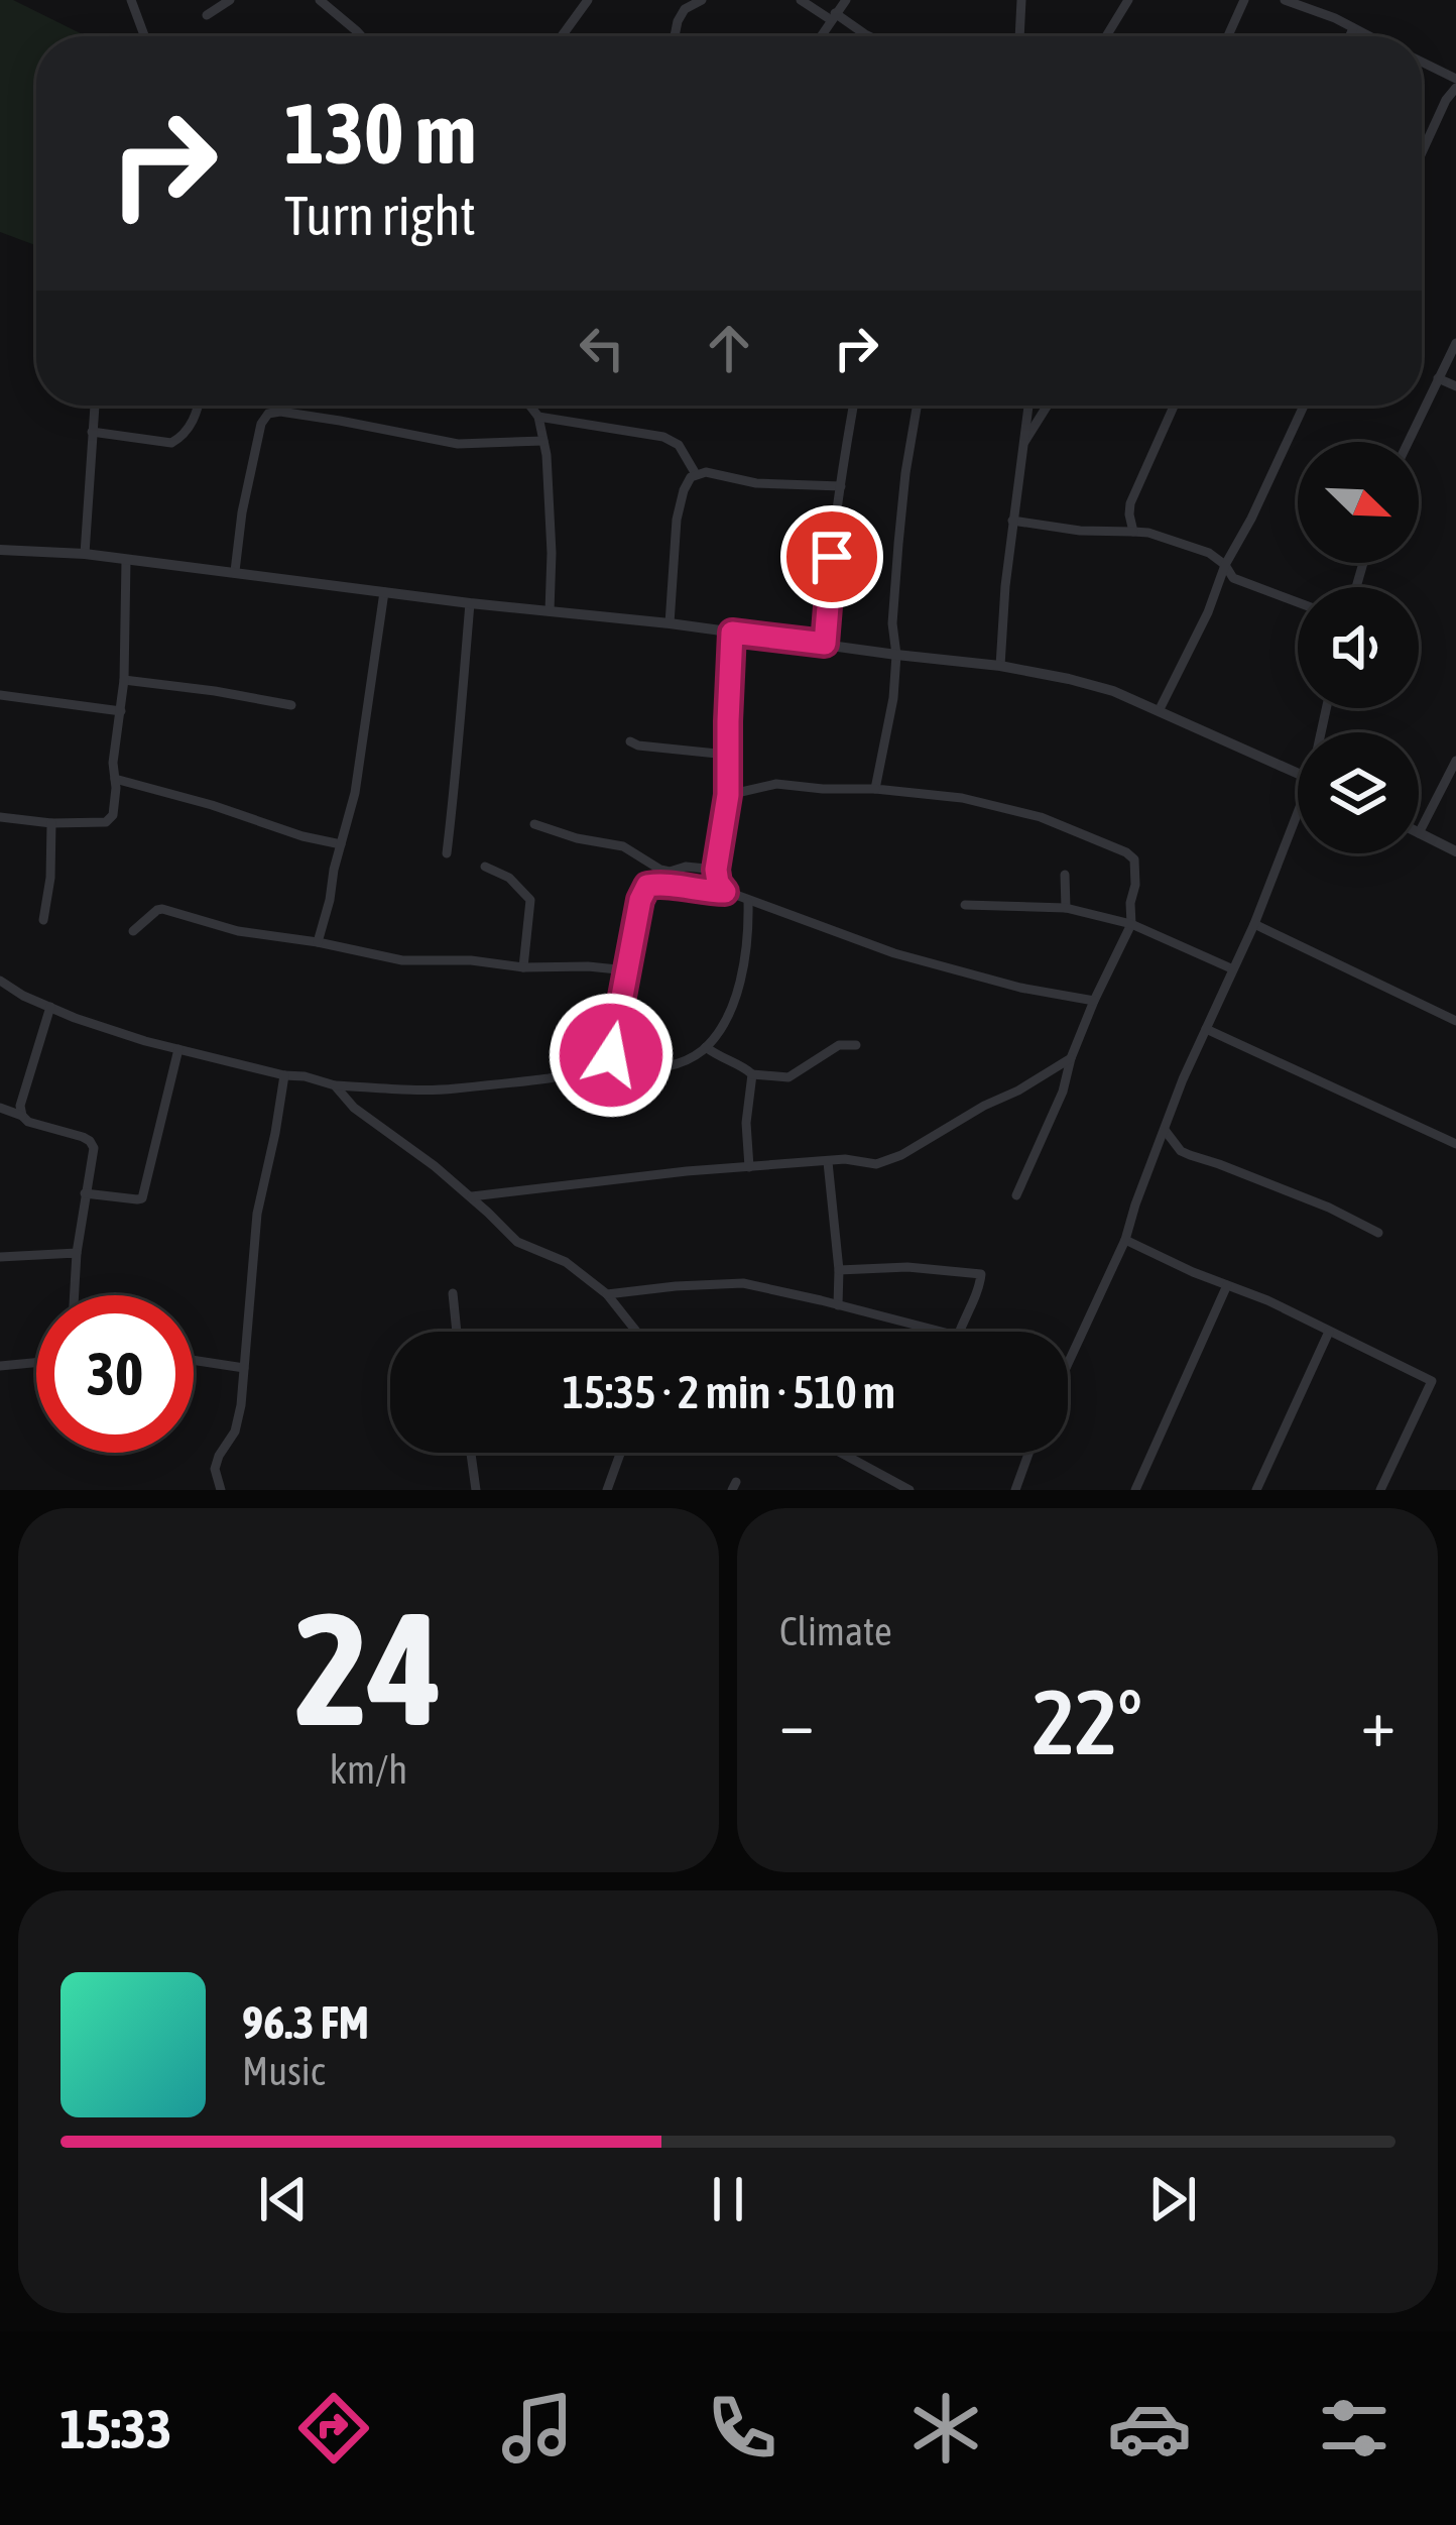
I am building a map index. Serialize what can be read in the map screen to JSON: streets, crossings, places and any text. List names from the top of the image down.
{
  "north": "bottom right",
  "page": {
    "turn": ["130 m", "Turn right"],
    "limit": "30",
    "trip": "15:35 · 2 min · 510 m",
    "tile": [
      ["24", "km/h"],
      "Climate"
    ],
    "heat": ["−", "22°", "+"],
    "song": ["96.3 FM", "Music"],
    "tabs": "15:33"
  }
}
